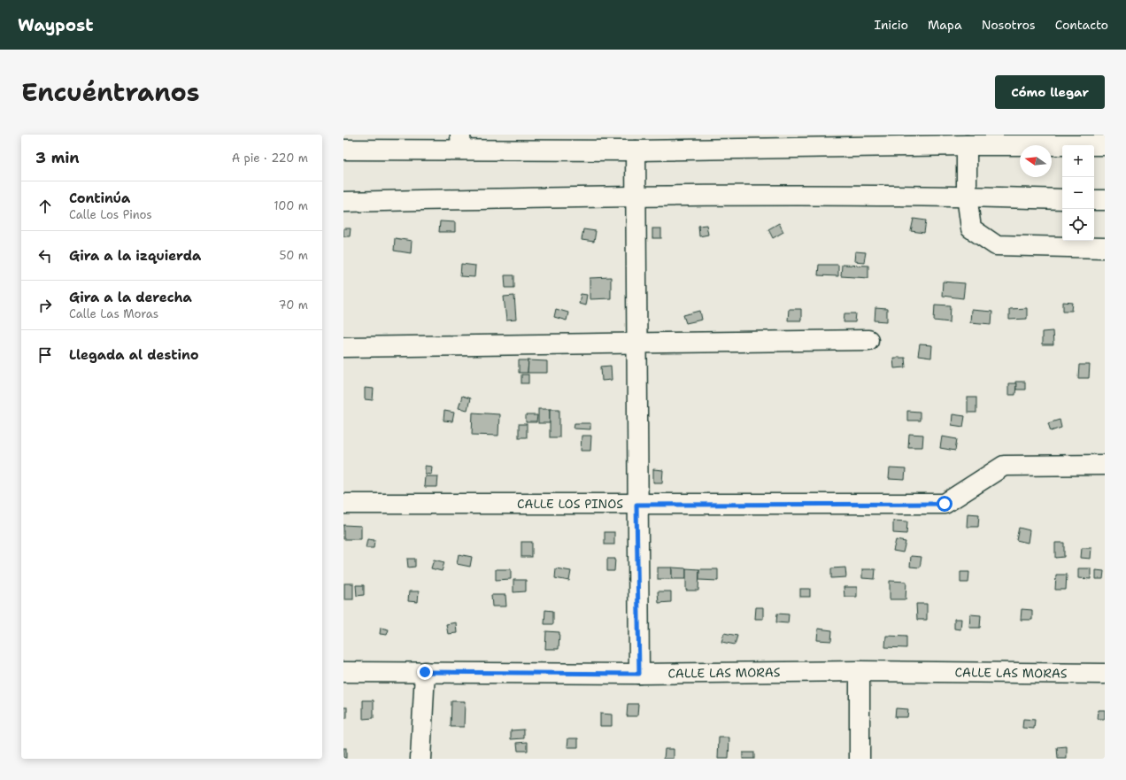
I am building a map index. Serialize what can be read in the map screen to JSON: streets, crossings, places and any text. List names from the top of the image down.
{
  "streets": {
    "street": ["CALLE LOS PINOS", "CALLE LAS MORAS"]
  },
  "north": "left",
  "page": {
    "header": "Waypost",
    "nav": [
      "Inicio",
      "Mapa",
      "Nosotros",
      "Contacto"
    ],
    "title": "Encuéntranos",
    "buttons": "Cómo llegar",
    "heading": ["3 min", "A pie · 220 m"],
    "map_buttons": ["+", "−"],
    "list": [
      ["Continúa", "Calle Los Pinos", "100 m"],
      ["Gira a la izquierda", "50 m"],
      ["Gira a la derecha", "Calle Las Moras", "70 m"],
      "Llegada al destino"
    ]
  }
}
